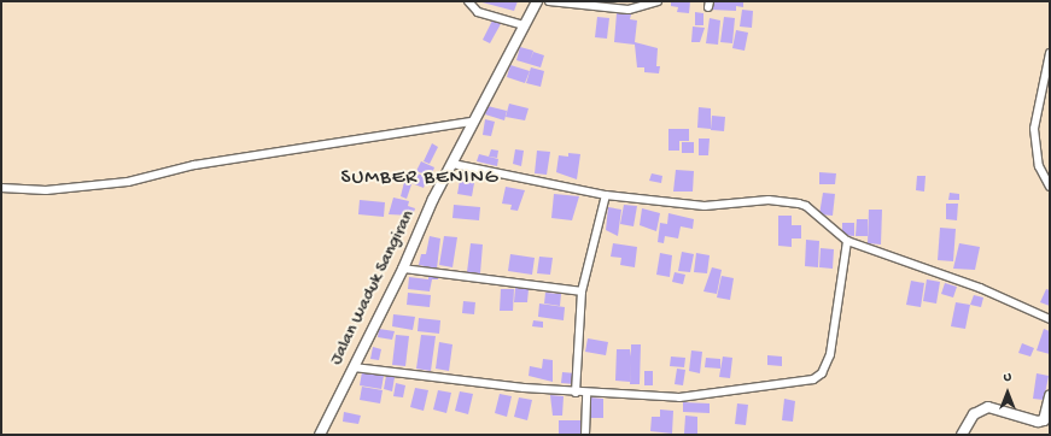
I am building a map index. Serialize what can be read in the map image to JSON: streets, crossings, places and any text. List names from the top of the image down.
{
  "streets": {
    "street": ["Jalan Waduk Sangiran"]
  },
  "districts": ["SUMBER BENING"],
  "north": "top"
}
